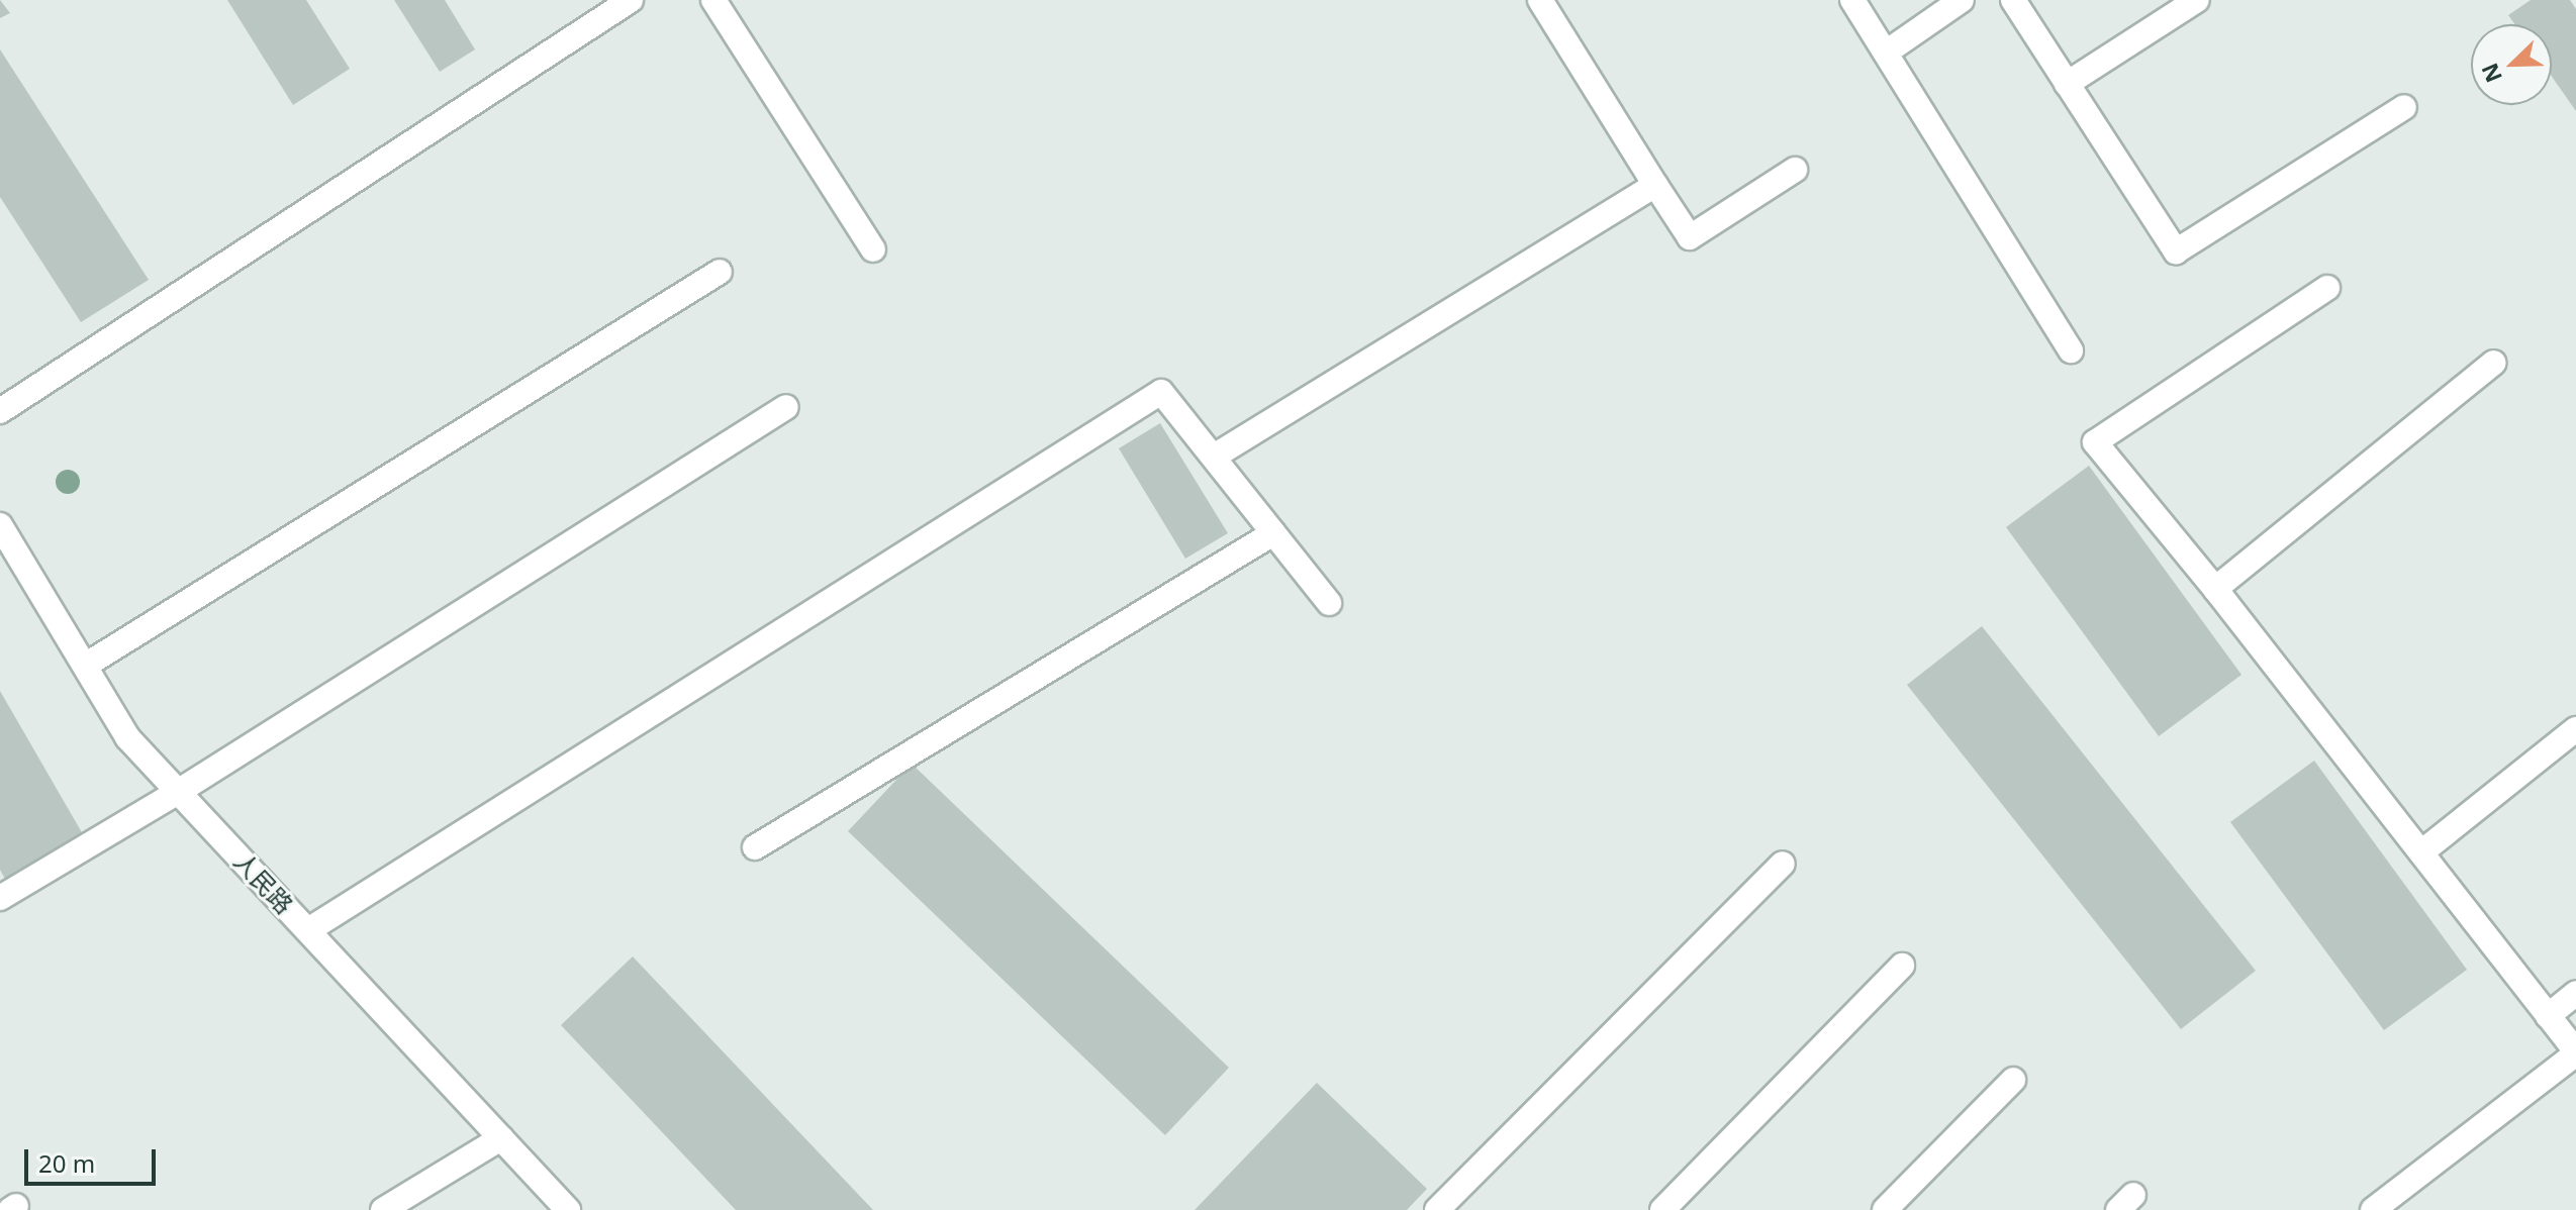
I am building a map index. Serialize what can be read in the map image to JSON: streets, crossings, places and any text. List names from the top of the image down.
{
  "streets": {
    "street": ["人民路"]
  },
  "scale_bar": "20 m",
  "north": "bottom left"
}
